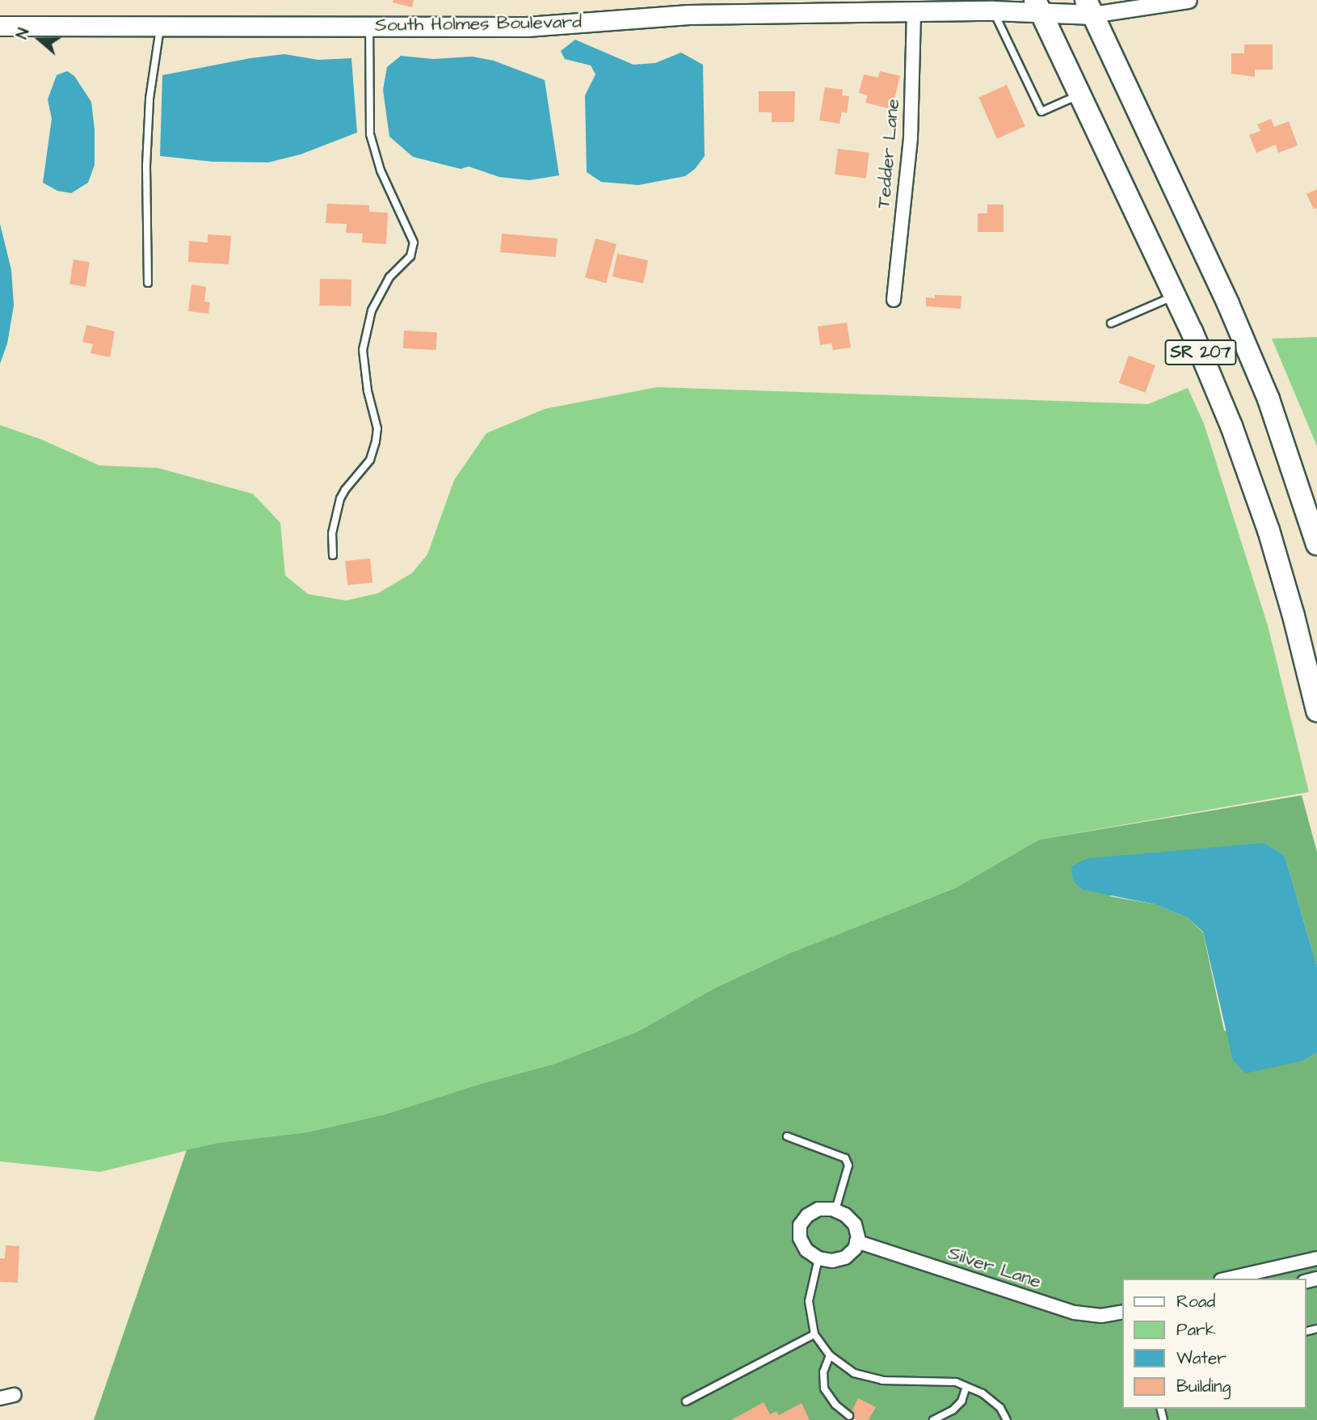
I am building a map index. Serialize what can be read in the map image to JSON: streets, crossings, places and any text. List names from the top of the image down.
{
  "streets": {
    "highway": ["SR 207"],
    "main road": ["South Holmes Boulevard"],
    "street": ["Tedder Lane", "Silver Lane"]
  },
  "crossings": [
    ["South Holmes Boulevard", "Tedder Lane"],
    ["South Holmes Boulevard", "SR 207"]
  ],
  "legend": [
    "Road",
    "Park",
    "Water",
    "Building"
  ],
  "north": "left"
}
